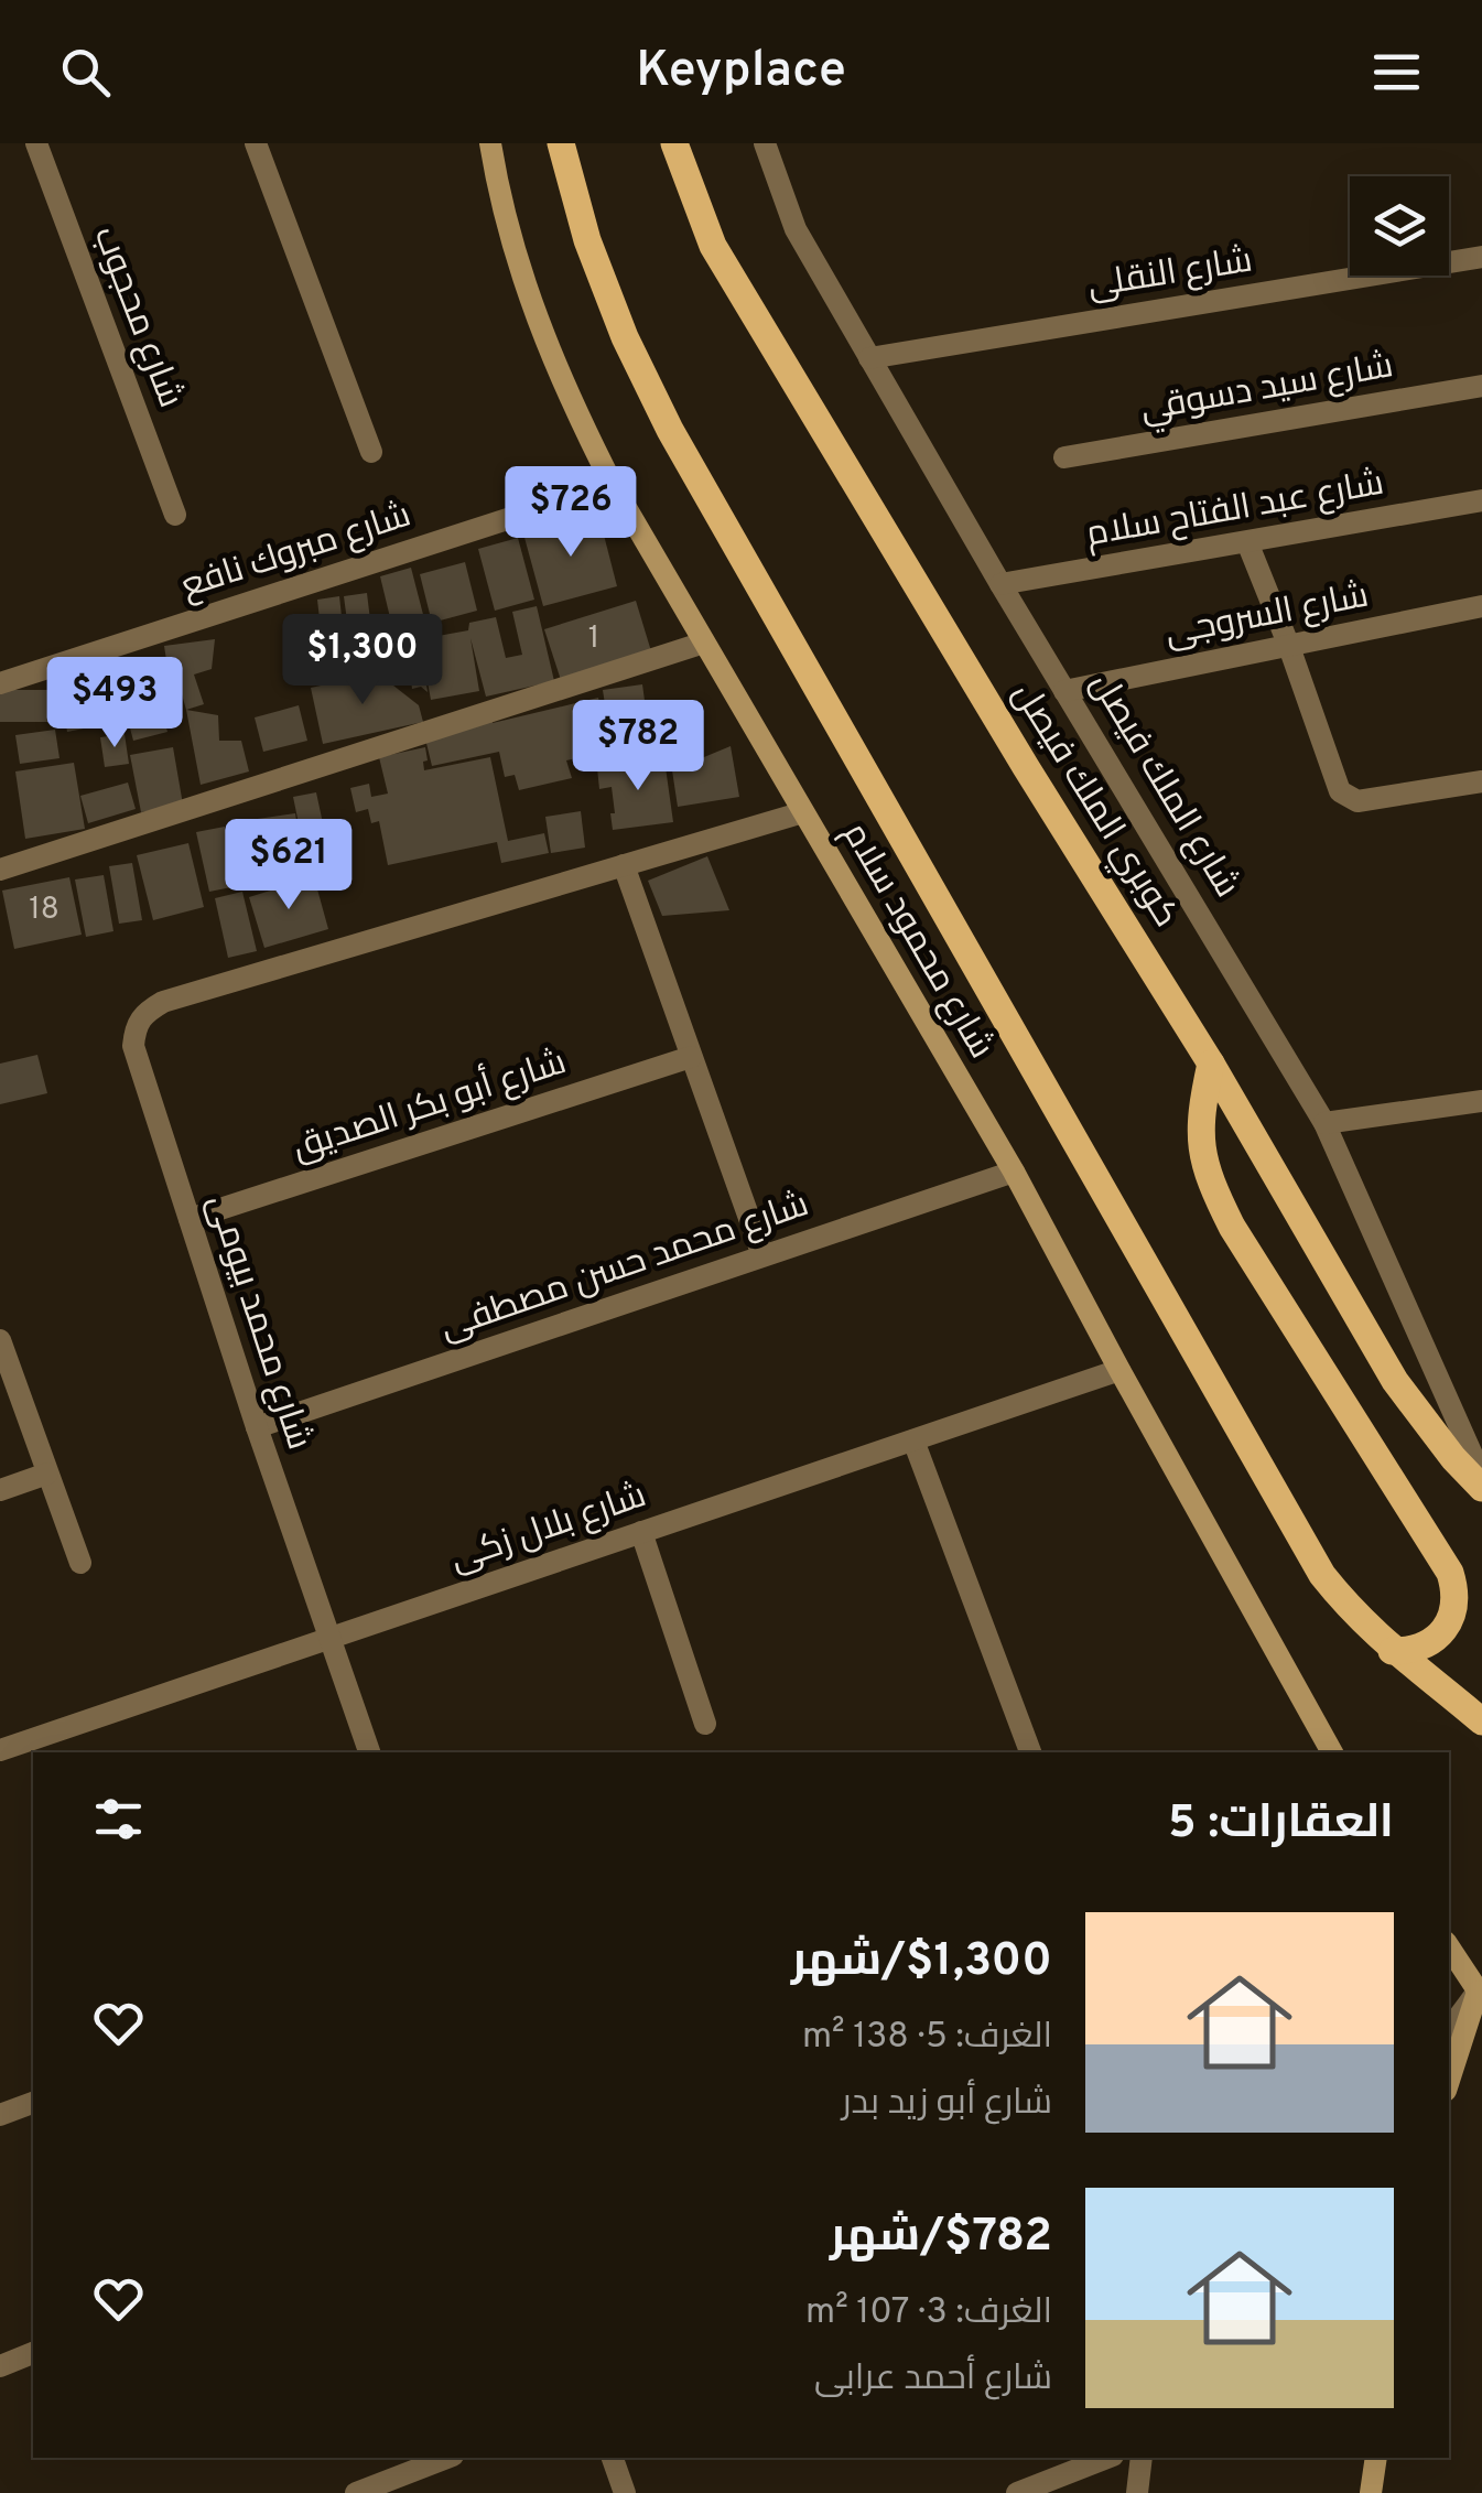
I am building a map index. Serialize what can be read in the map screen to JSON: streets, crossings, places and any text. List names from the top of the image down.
{
  "streets": {
    "main road": ["كوبري الملك فيصل"],
    "street": [
      "شارع النقلى",
      "شارع محجوب",
      "شارع سيد دسوقي",
      "شارع عبد الفتاح سلام",
      "شارع مبروك نافع",
      "شارع السروجى",
      "شارع الملك فيصل",
      "شارع محمود سلام",
      "شارع أبو بكر الصديق",
      "شارع محمد حسن مصطفى",
      "شارع محمد بيومى",
      "شارع بلال زكى"
    ]
  },
  "crossings": [
    ["شارع النقلى", "شارع الملك فيصل"],
    ["شارع عبد الفتاح سلام", "شارع الملك فيصل"],
    ["شارع مبروك نافع", "شارع محمود سلام"],
    ["شارع السروجى", "شارع الملك فيصل"],
    ["شارع محمود سلام", "شارع محمد حسن مصطفى"],
    ["شارع محمود سلام", "شارع بلال زكى"],
    ["شارع أبو بكر الصديق", "شارع محمد بيومى"],
    ["شارع محمد حسن مصطفى", "شارع محمد بيومى"],
    ["شارع محمد بيومى", "شارع بلال زكى"]
  ],
  "house_numbers": ["1", "18"],
  "page": {
    "header": "Keyplace",
    "price": [
      "$726",
      "$1,300",
      "$493",
      "$782",
      "$621"
    ],
    "heading": "العقارات: 5",
    "list": [
      {
        "name": "$1,300/شهر",
        "note": "الغرف: 5 · 138 m² · شارع أبو زيد بدر"
      },
      {
        "name": "$782/شهر",
        "note": "الغرف: 3 · 107 m² · شارع أحمد عرابى"
      }
    ]
  }
}
